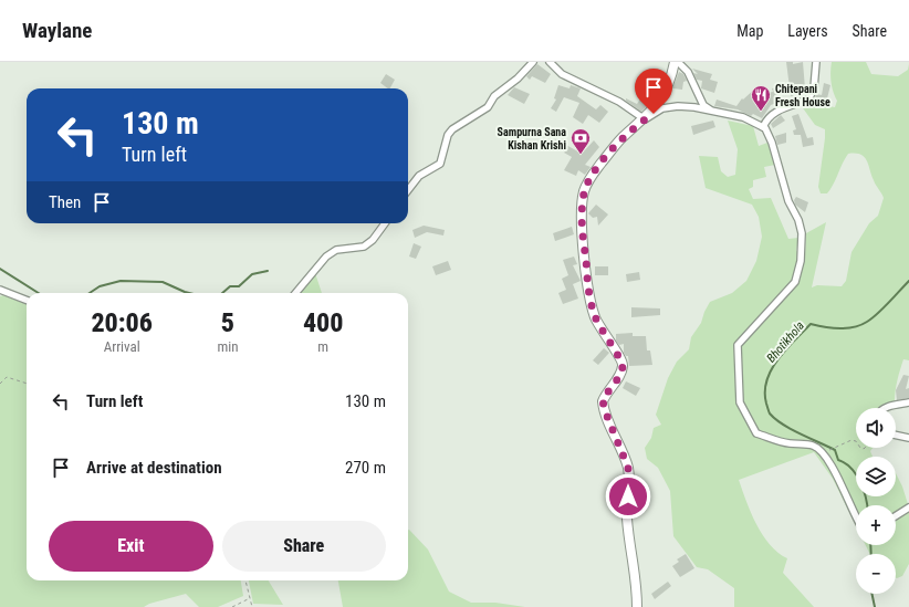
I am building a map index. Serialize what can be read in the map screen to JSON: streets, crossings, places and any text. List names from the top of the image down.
{
  "water": ["Bhotikhola"],
  "places": {
    "restaurant": ["Chitepani Fresh House"],
    "bank": ["Sampurna Sana Kishan Krishi"]
  },
  "page": {
    "header": "Waylane",
    "nav": ["Map", "Layers", "Share"],
    "turn": ["130 m", "Turn left"],
    "then": "Then",
    "eta": [
      "20:06",
      "Arrival",
      "5",
      "min",
      "400",
      "m"
    ],
    "list": [
      {
        "name": "Turn left",
        "value": "130 m"
      },
      {
        "name": "Arrive at destination",
        "value": "270 m"
      }
    ],
    "map_buttons": ["+", "−"],
    "buttons": ["Exit", "Share"]
  }
}
